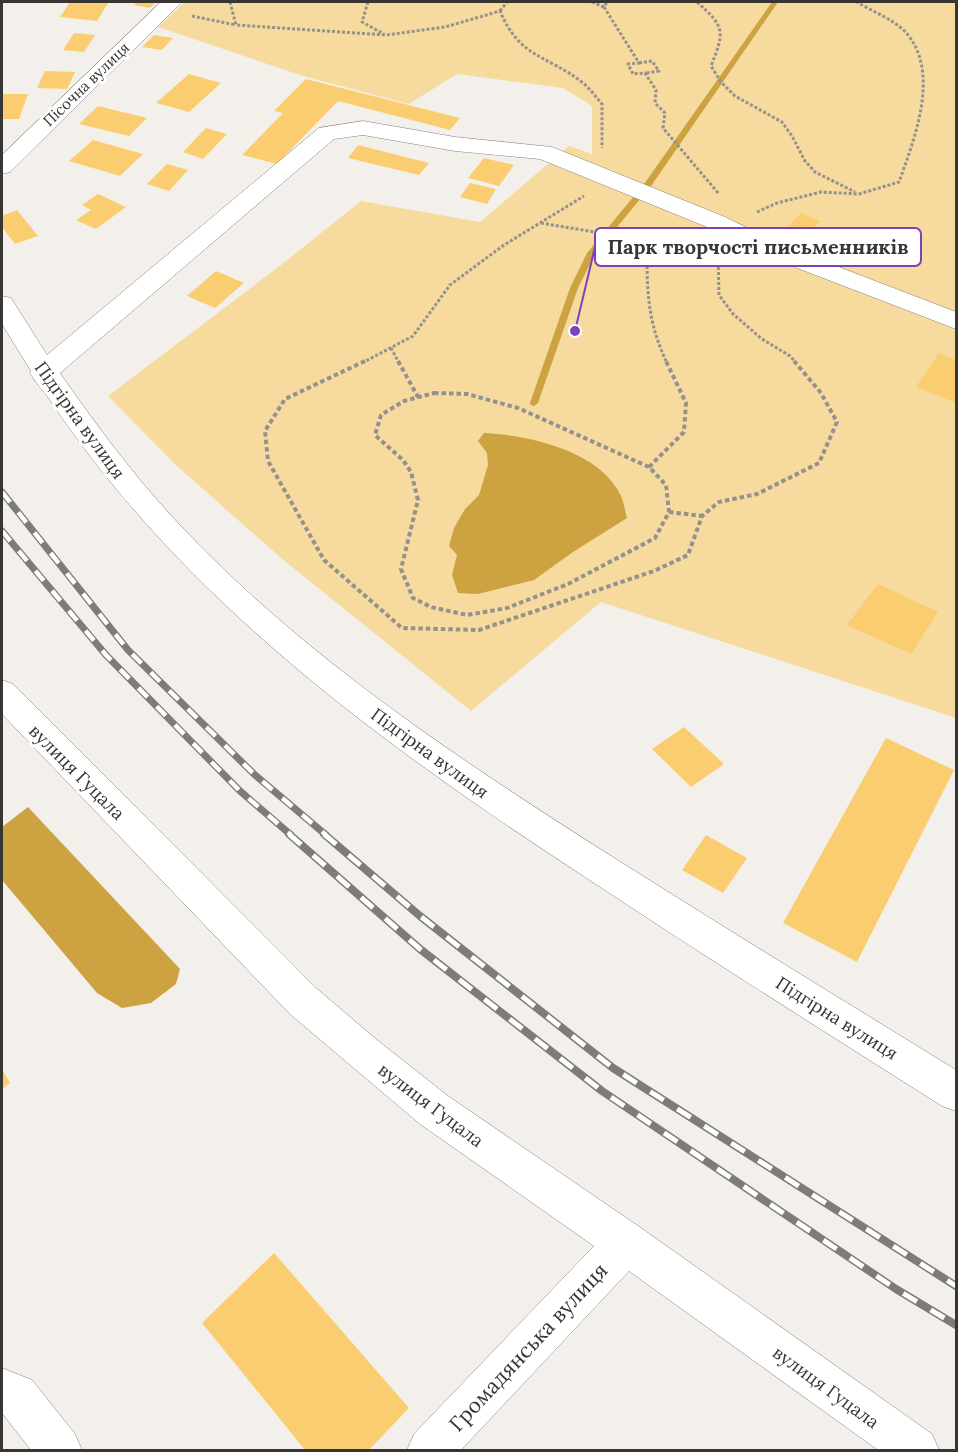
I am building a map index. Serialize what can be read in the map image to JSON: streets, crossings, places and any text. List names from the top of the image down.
{
  "streets": {
    "street": [
      "Пісочна вулиця",
      "Підгірна вулиця",
      "вулиця Гуцала",
      "Громадянська вулиця"
    ]
  },
  "crossings": [
    ["вулиця Гуцала", "Громадянська вулиця"]
  ],
  "places": ["Парк творчості письменників"]
}
